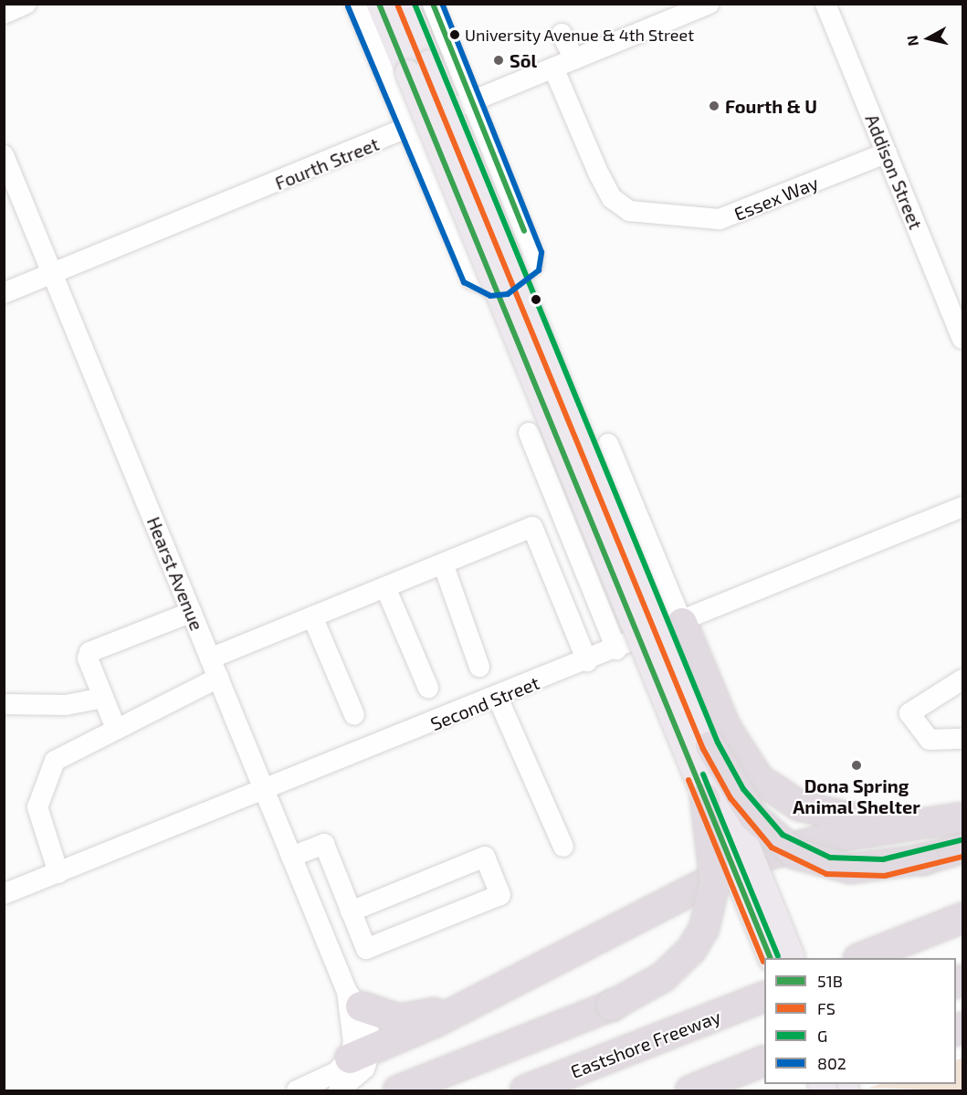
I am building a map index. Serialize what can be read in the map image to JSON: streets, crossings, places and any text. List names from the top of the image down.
{
  "streets": {
    "highway": ["Eastshore Freeway"],
    "street": [
      "Fourth Street",
      "Addison Street",
      "Essex Way",
      "Hearst Avenue",
      "Second Street"
    ]
  },
  "crossings": [
    ["Fourth Street", "Essex Way"],
    ["Fourth Street", "Hearst Avenue"],
    ["Addison Street", "Essex Way"],
    ["Hearst Avenue", "Second Street"]
  ],
  "places": [
    "University Avenue & 4th Street",
    "Sōl",
    "Fourth & U",
    "Dona Spring Animal Shelter"
  ],
  "lines": [
    "transit line 51B",
    "transit line G",
    "transit line 802",
    "transit line FS"
  ],
  "legend": [
    "51B",
    "FS",
    "G",
    "802"
  ],
  "north": "left"
}
